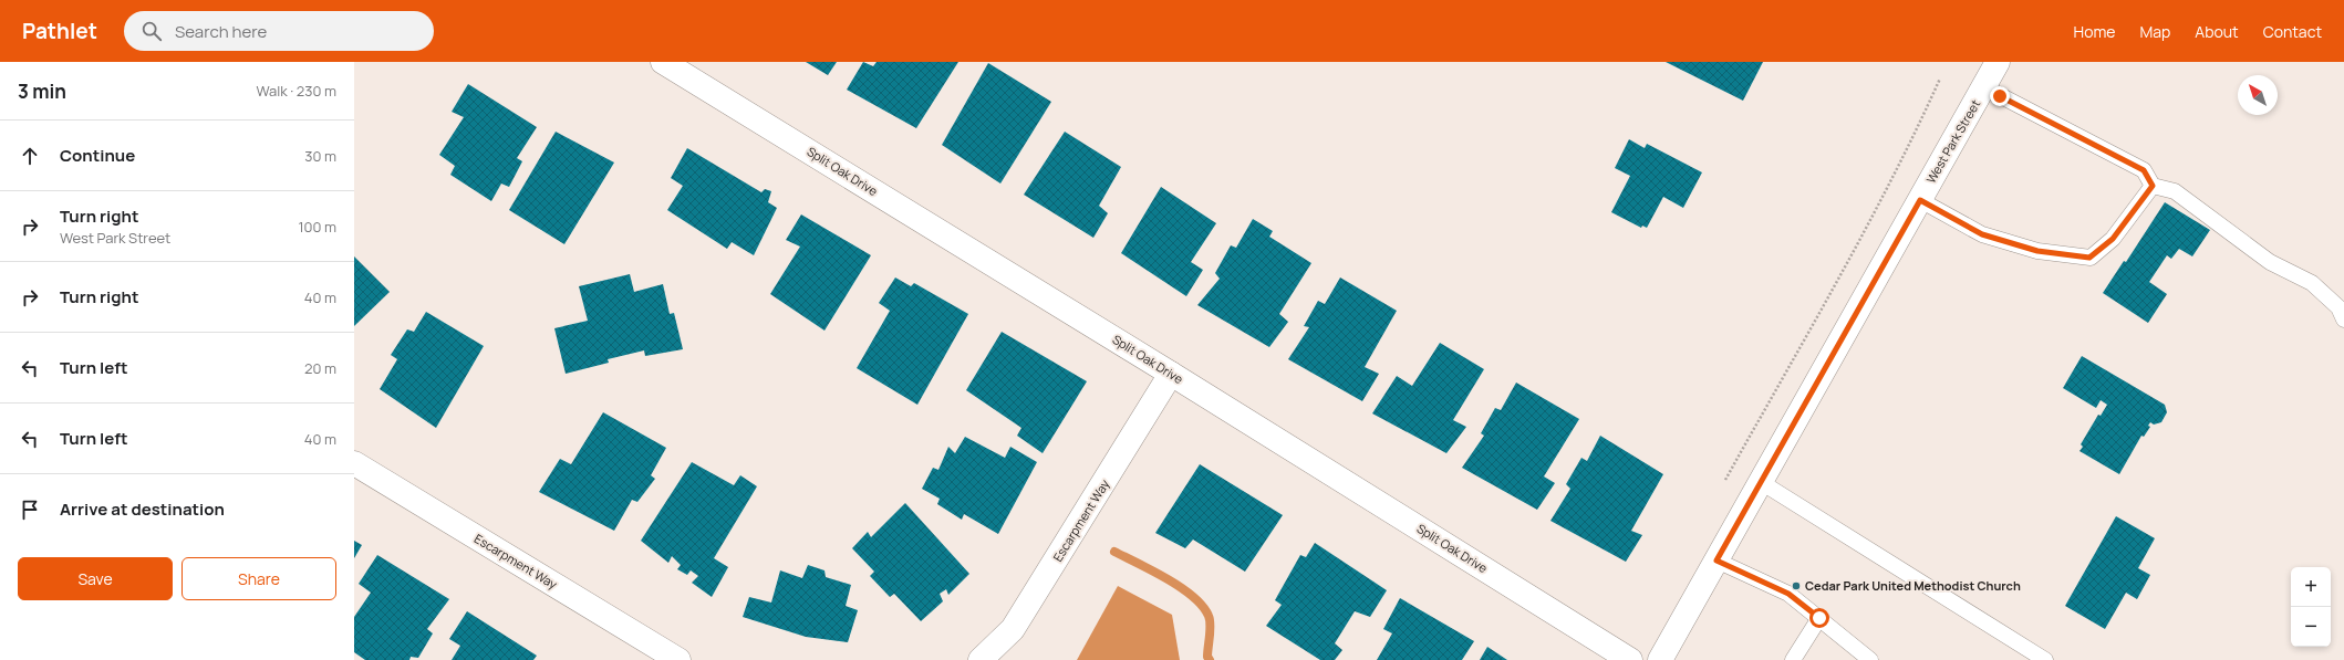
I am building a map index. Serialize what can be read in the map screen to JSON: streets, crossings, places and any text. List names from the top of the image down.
{
  "streets": {
    "street": ["West Park Street", "Split Oak Drive", "Escarpment Way"]
  },
  "crossings": [
    ["Split Oak Drive", "Escarpment Way"]
  ],
  "places": ["Cedar Park United Methodist Church"],
  "north": "top left",
  "page": {
    "header": "Pathlet",
    "search": "Search here",
    "nav": [
      "Home",
      "Map",
      "About",
      "Contact"
    ],
    "heading": ["3 min", "Walk · 230 m"],
    "list": [
      ["Continue", "30 m"],
      ["Turn right", "West Park Street", "100 m"],
      ["Turn right", "40 m"],
      ["Turn left", "20 m"],
      ["Turn left", "40 m"],
      "Arrive at destination"
    ],
    "buttons": ["Save", "Share"],
    "map_buttons": ["+", "−"]
  }
}
